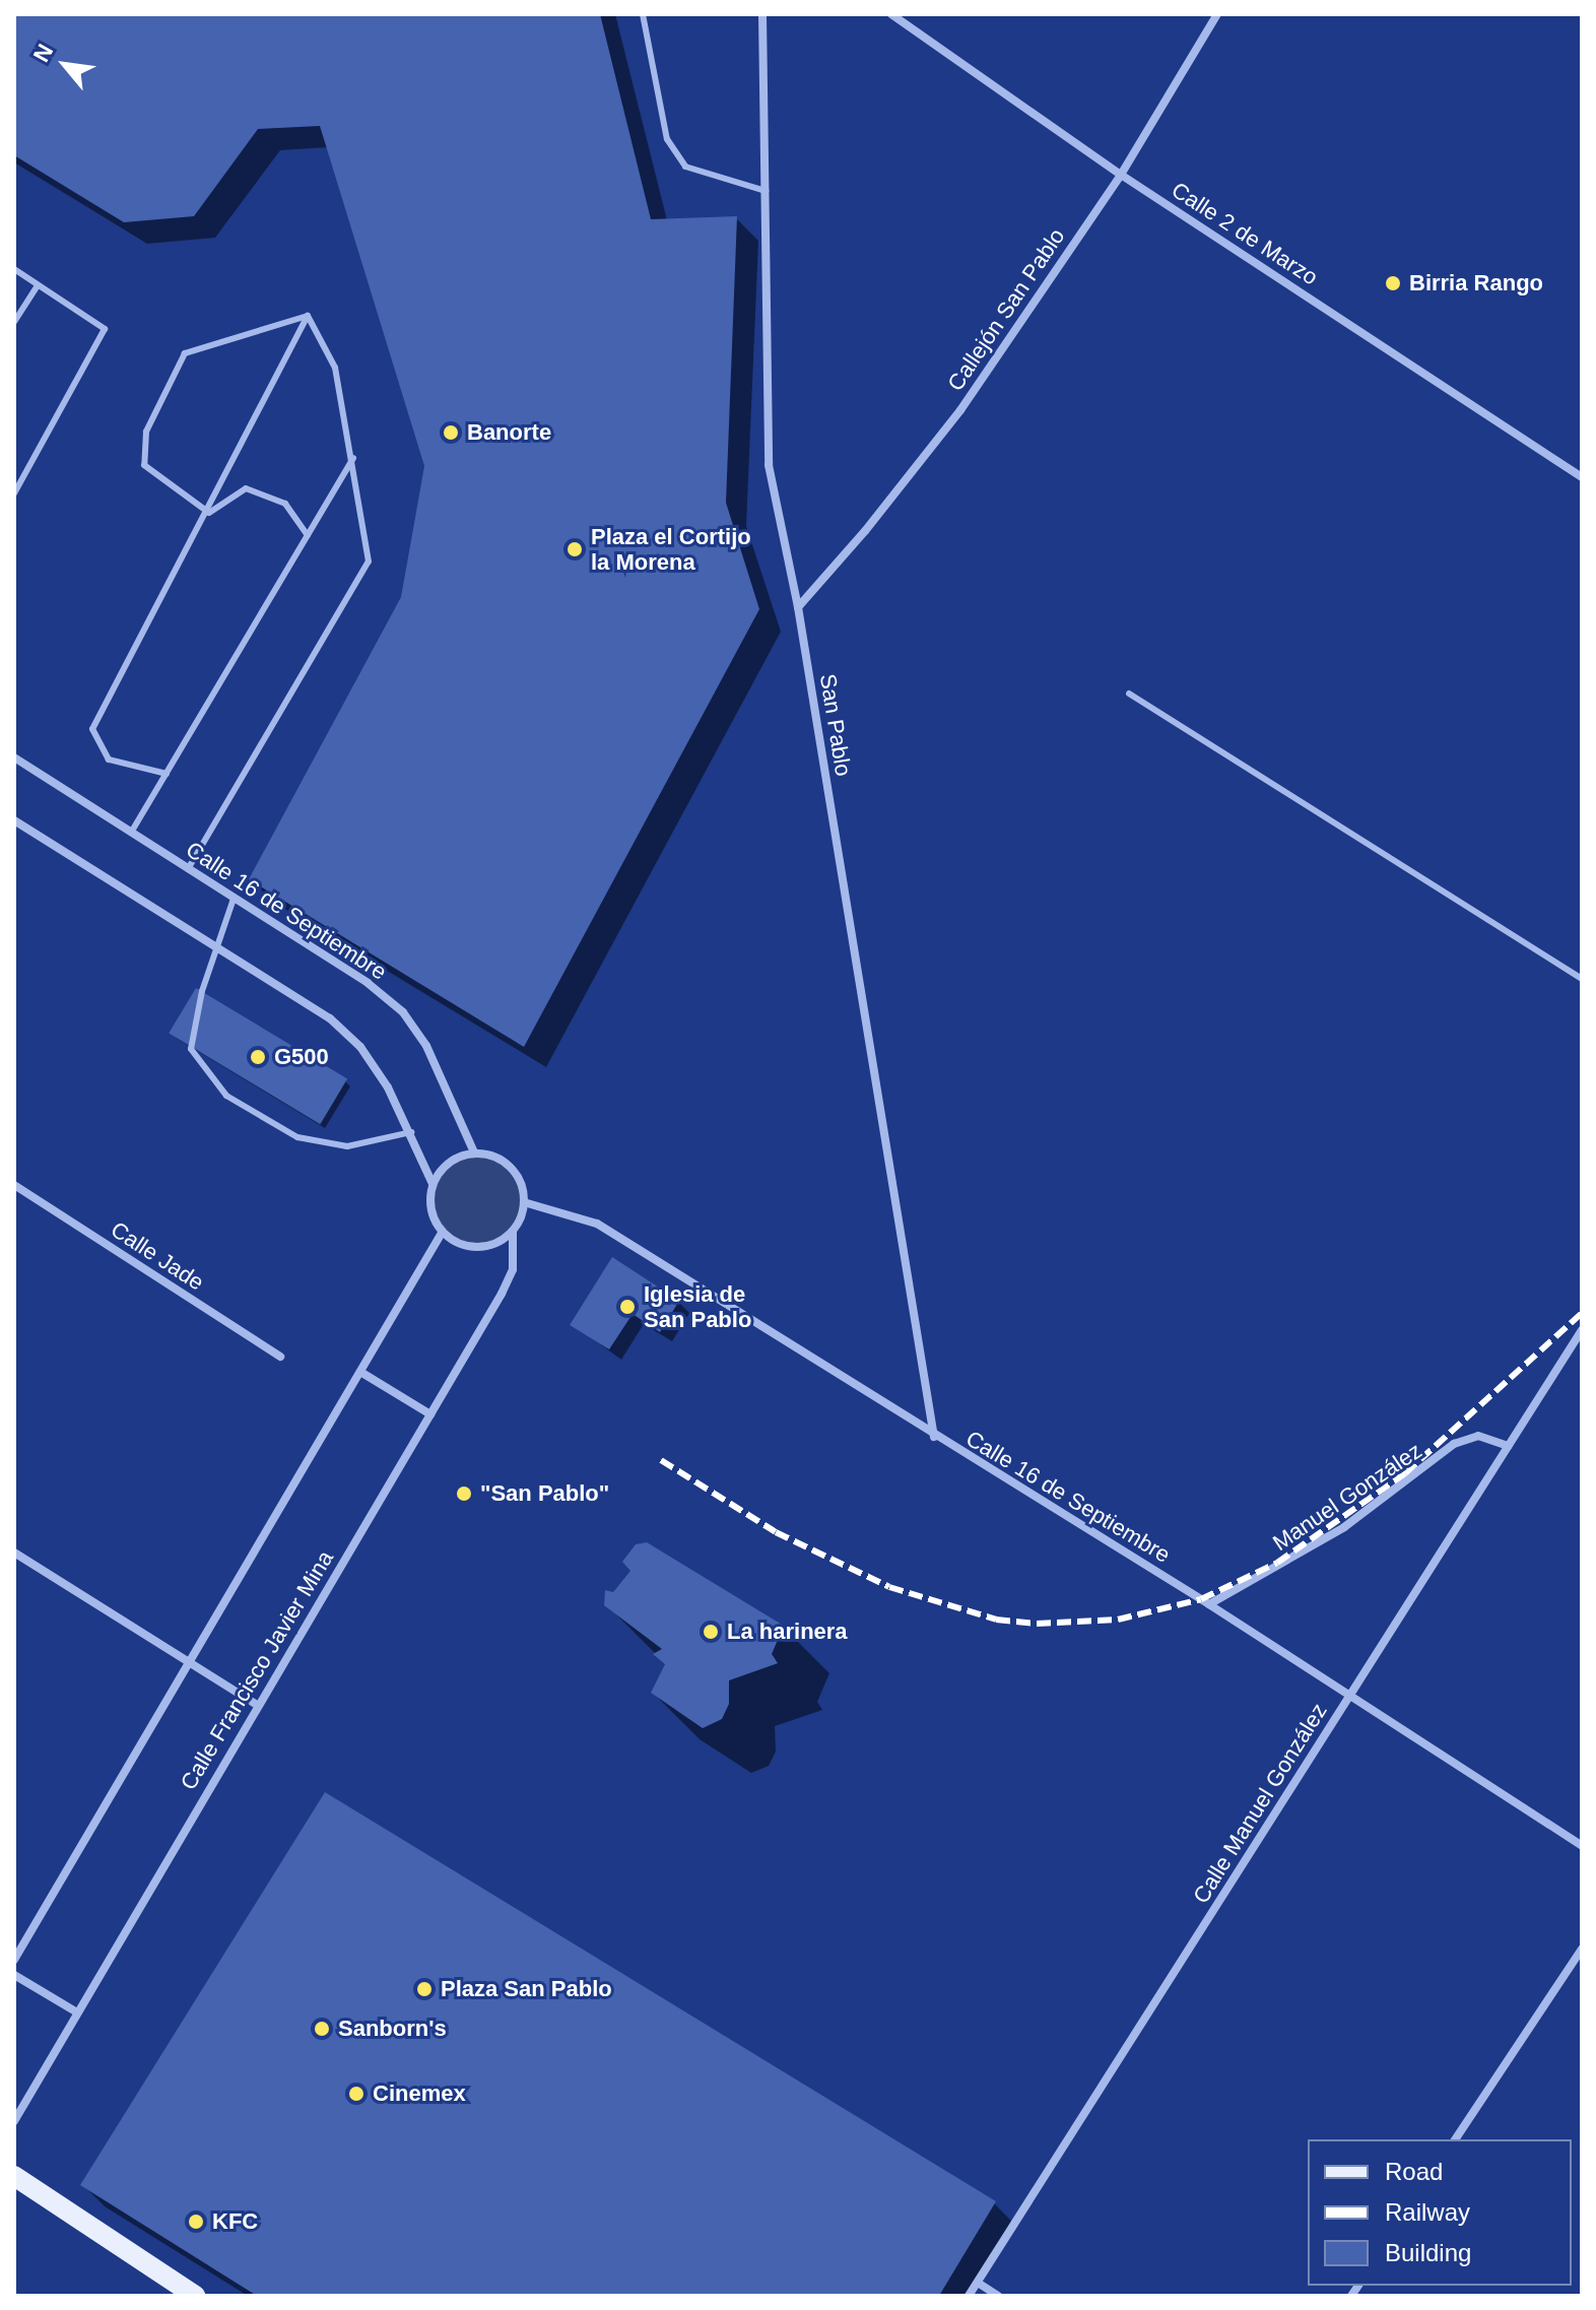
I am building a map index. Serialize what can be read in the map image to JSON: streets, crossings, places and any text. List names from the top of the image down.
{
  "streets": {
    "street": [
      "Calle 2 de Marzo",
      "Callejón San Pablo",
      "San Pablo",
      "Calle 16 de Septiembre",
      "Calle Jade",
      "Manuel González",
      "Calle Francisco Javier Mina",
      "Calle Manuel González"
    ]
  },
  "crossings": [
    ["Calle 2 de Marzo", "Callejón San Pablo"],
    ["Callejón San Pablo", "San Pablo"],
    ["San Pablo", "Calle 16 de Septiembre"],
    ["Calle 16 de Septiembre", "Manuel González"],
    ["Calle 16 de Septiembre", "Calle Francisco Javier Mina"],
    ["Calle 16 de Septiembre", "Calle Manuel González"],
    ["Manuel González", "Calle Manuel González"]
  ],
  "places": [
    "Birria Rango",
    "Banorte",
    "Plaza el Cortijo la Morena",
    "G500",
    "Iglesia de San Pablo",
    "\"San Pablo\"",
    "La harinera",
    "Plaza San Pablo",
    "Sanborn's",
    "Cinemex",
    "KFC"
  ],
  "legend": ["Road", "Railway", "Building"],
  "north": "top left"
}
